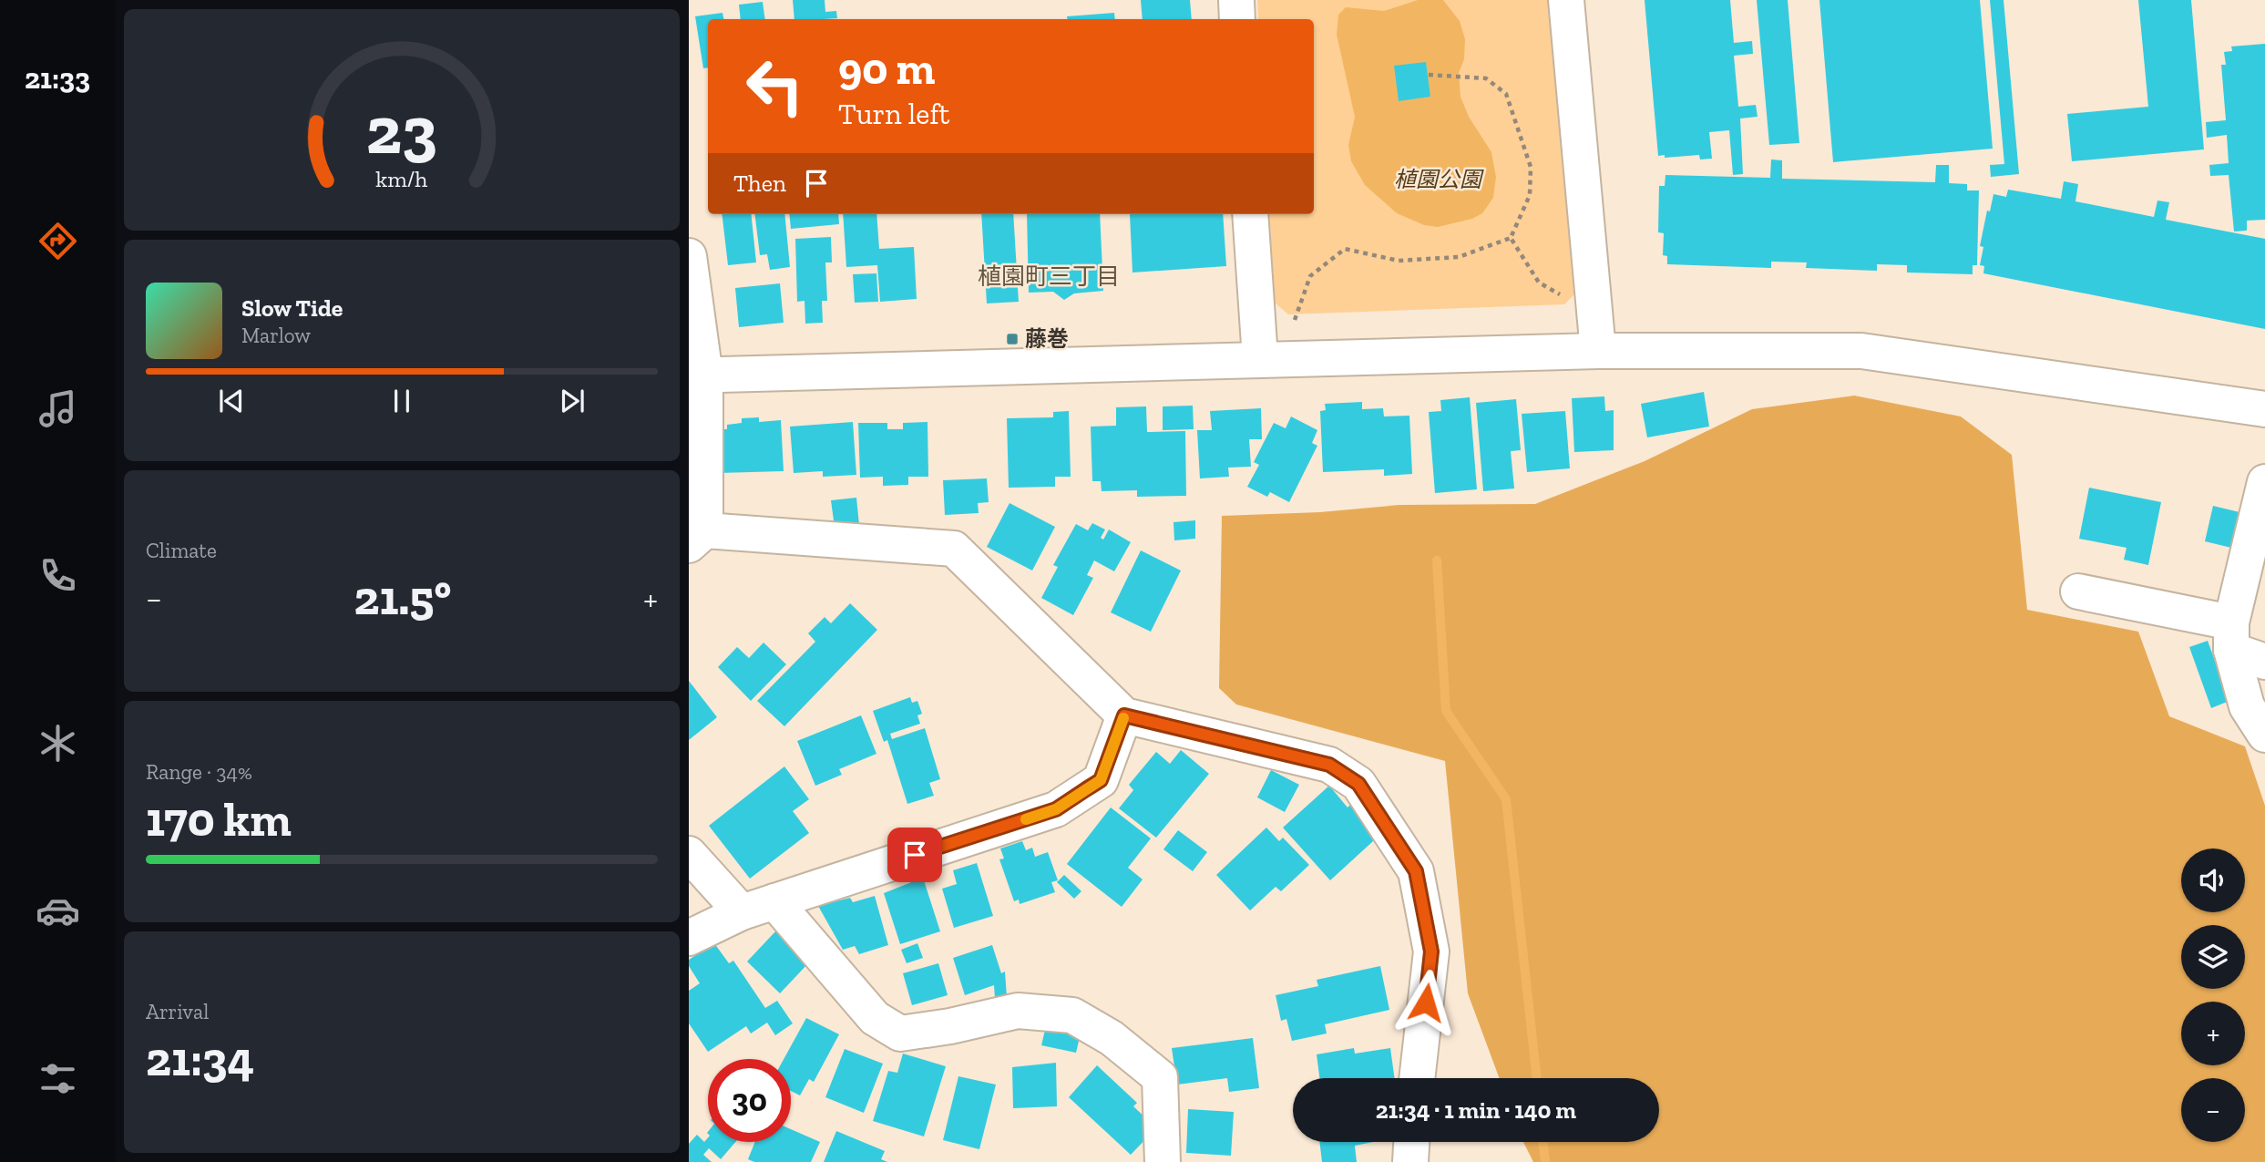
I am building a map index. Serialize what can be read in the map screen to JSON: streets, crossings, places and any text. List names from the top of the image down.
{
  "districts": ["植園町三丁目"],
  "parks": ["植園公園"],
  "places": {
    "transit": ["藤巻"]
  },
  "page": {
    "tabs": "21:33",
    "turn": ["90 m", "Turn left"],
    "then": "Then",
    "song": ["Slow Tide", "Marlow"],
    "tile": [
      "Climate",
      ["Range · 34%", "170 km"],
      ["Arrival", "21:34"]
    ],
    "heat": ["−", "21.5°", "+"],
    "map_buttons": ["+", "−"],
    "limit": "30",
    "trip": "21:34 · 1 min · 140 m",
    "gauge": ["23", "km/h"]
  }
}
